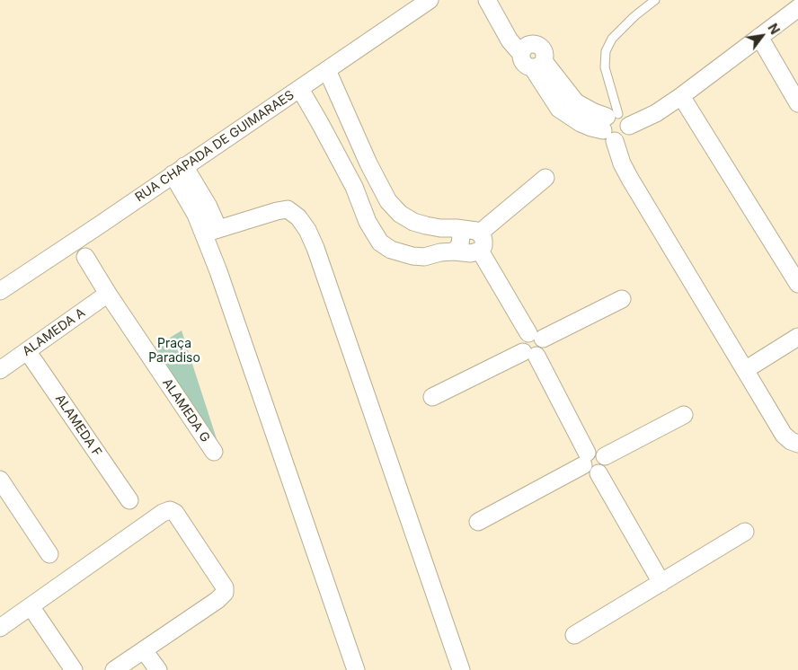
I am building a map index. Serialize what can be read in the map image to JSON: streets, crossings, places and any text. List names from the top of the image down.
{
  "streets": {
    "street": [
      "RUA CHAPADA DE GUIMARAES",
      "ALAMEDA A",
      "ALAMEDA G",
      "ALAMEDA F"
    ]
  },
  "crossings": [
    ["ALAMEDA A", "ALAMEDA G"],
    ["ALAMEDA A", "ALAMEDA F"]
  ],
  "parks": ["Praça Paradiso"],
  "north": "top right"
}
